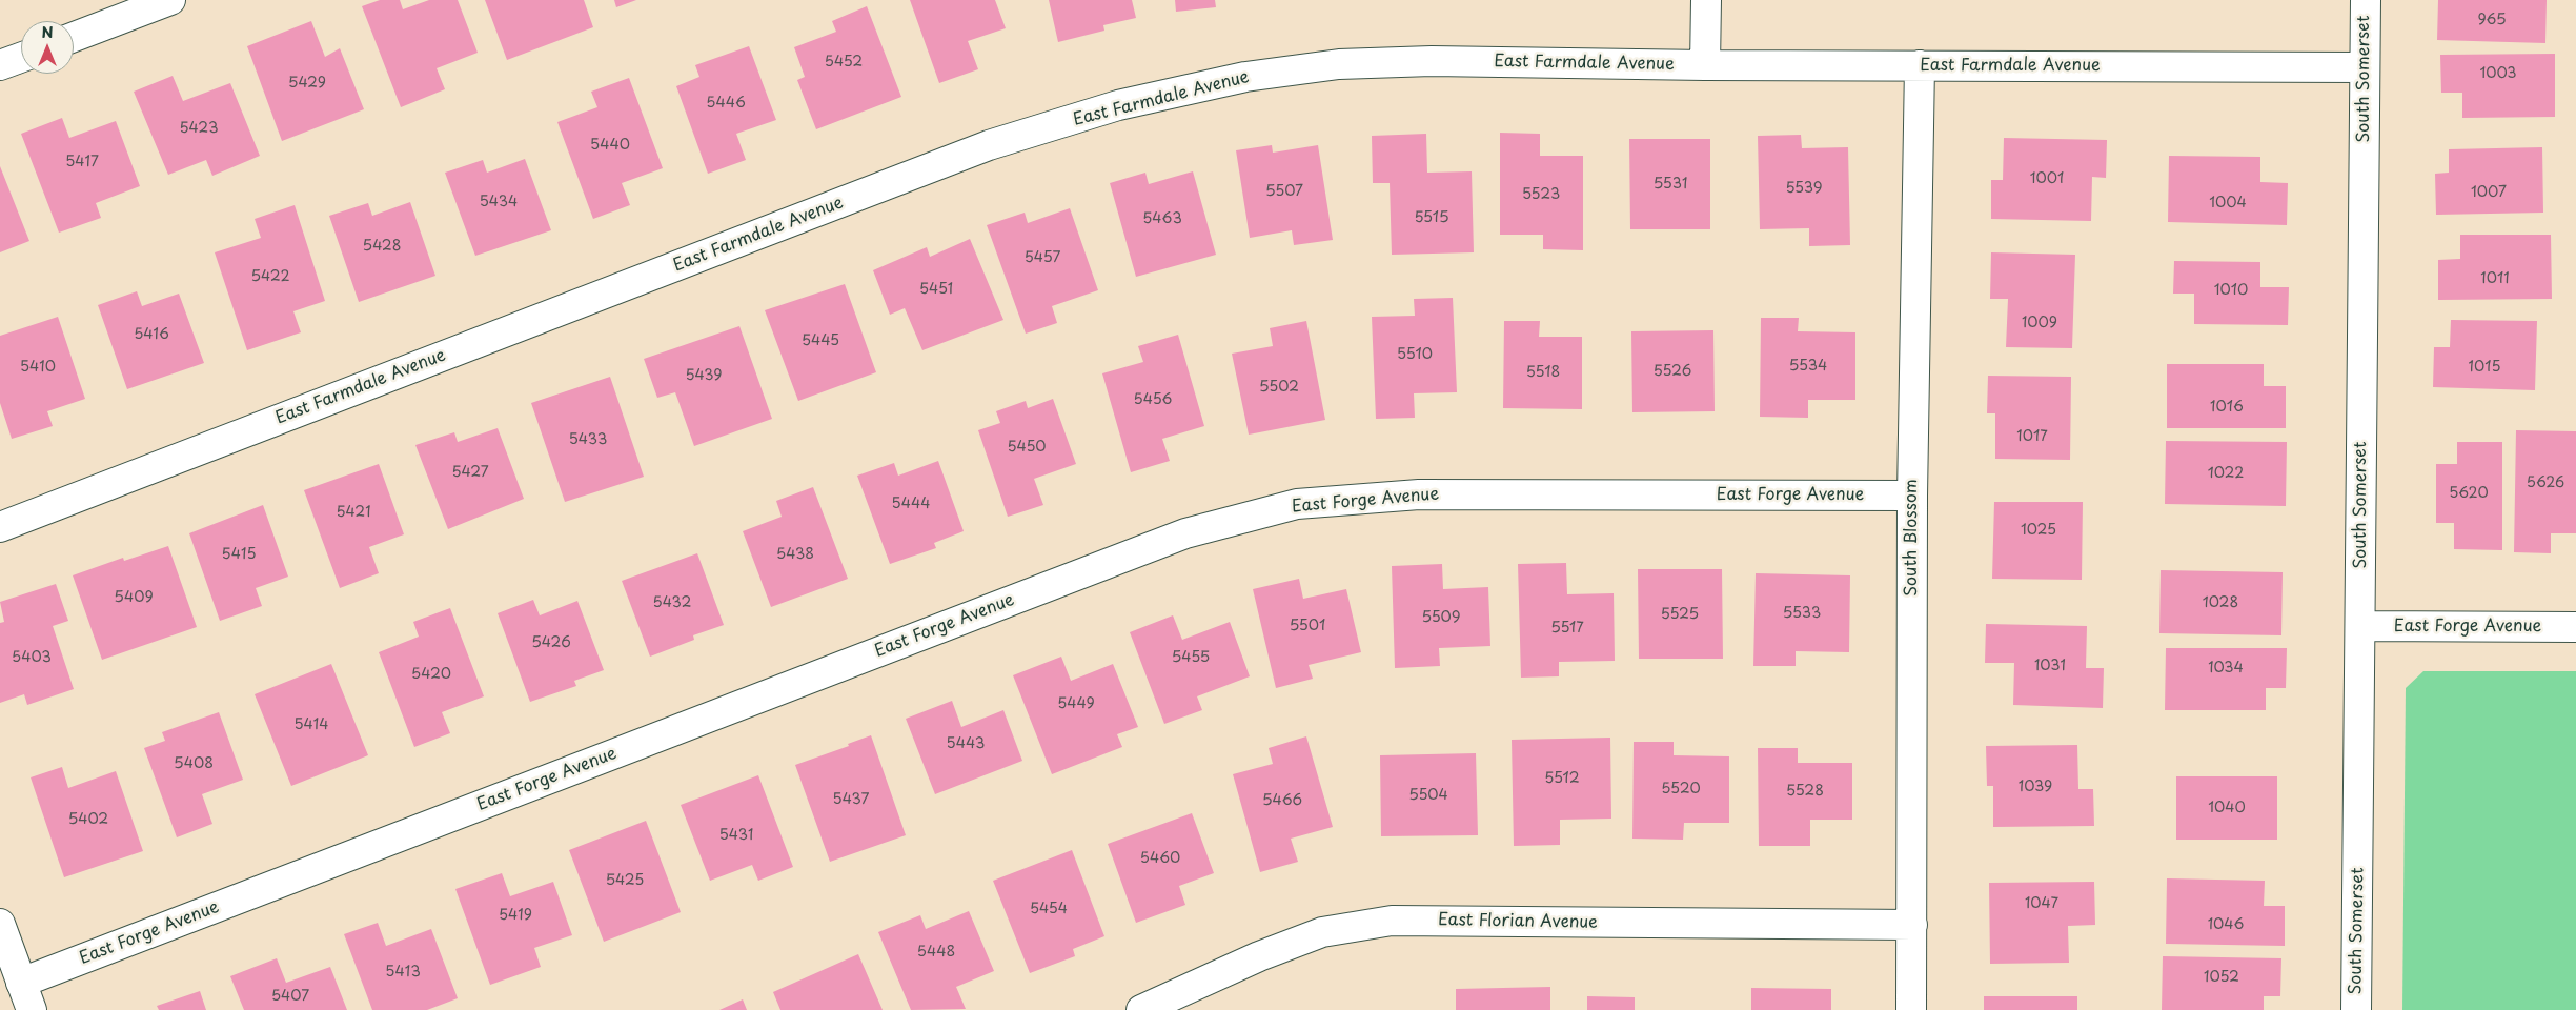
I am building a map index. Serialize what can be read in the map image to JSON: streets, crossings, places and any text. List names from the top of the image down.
{
  "streets": {
    "street": [
      "East Farmdale Avenue",
      "South Somerset",
      "East Forge Avenue",
      "South Blossom",
      "East Florian Avenue"
    ]
  },
  "crossings": [
    ["East Farmdale Avenue", "South Somerset"],
    ["East Farmdale Avenue", "South Blossom"],
    ["South Somerset", "East Forge Avenue"],
    ["East Forge Avenue", "South Blossom"],
    ["South Blossom", "East Florian Avenue"]
  ],
  "house_numbers": [
    "965",
    "5452",
    "1003",
    "5429",
    "5446",
    "5423",
    "5440",
    "5417",
    "1001",
    "5531",
    "5539",
    "5507",
    "1007",
    "5523",
    "5434",
    "1004",
    "5515",
    "5463",
    "5428",
    "5457",
    "5422",
    "1011",
    "5451",
    "1010",
    "1009",
    "5416",
    "5445",
    "5510",
    "5534",
    "5410",
    "1015",
    "5526",
    "5518",
    "5439",
    "5502",
    "5456",
    "1016",
    "1017",
    "5433",
    "5450",
    "5427",
    "1022",
    "5626",
    "5620",
    "5444",
    "5421",
    "1025",
    "5415",
    "5438",
    "5409",
    "5432",
    "1028",
    "5533",
    "5525",
    "5509",
    "5501",
    "5517",
    "5426",
    "5403",
    "5455",
    "1031",
    "1034",
    "5420",
    "5449",
    "5414",
    "5443",
    "5408",
    "5512",
    "1039",
    "5520",
    "5528",
    "5504",
    "5437",
    "5466",
    "1040",
    "5402",
    "5431",
    "5460",
    "5425",
    "1047",
    "5454",
    "5419",
    "1046",
    "5448",
    "5413",
    "1052",
    "5407"
  ],
  "north": "top"
}
